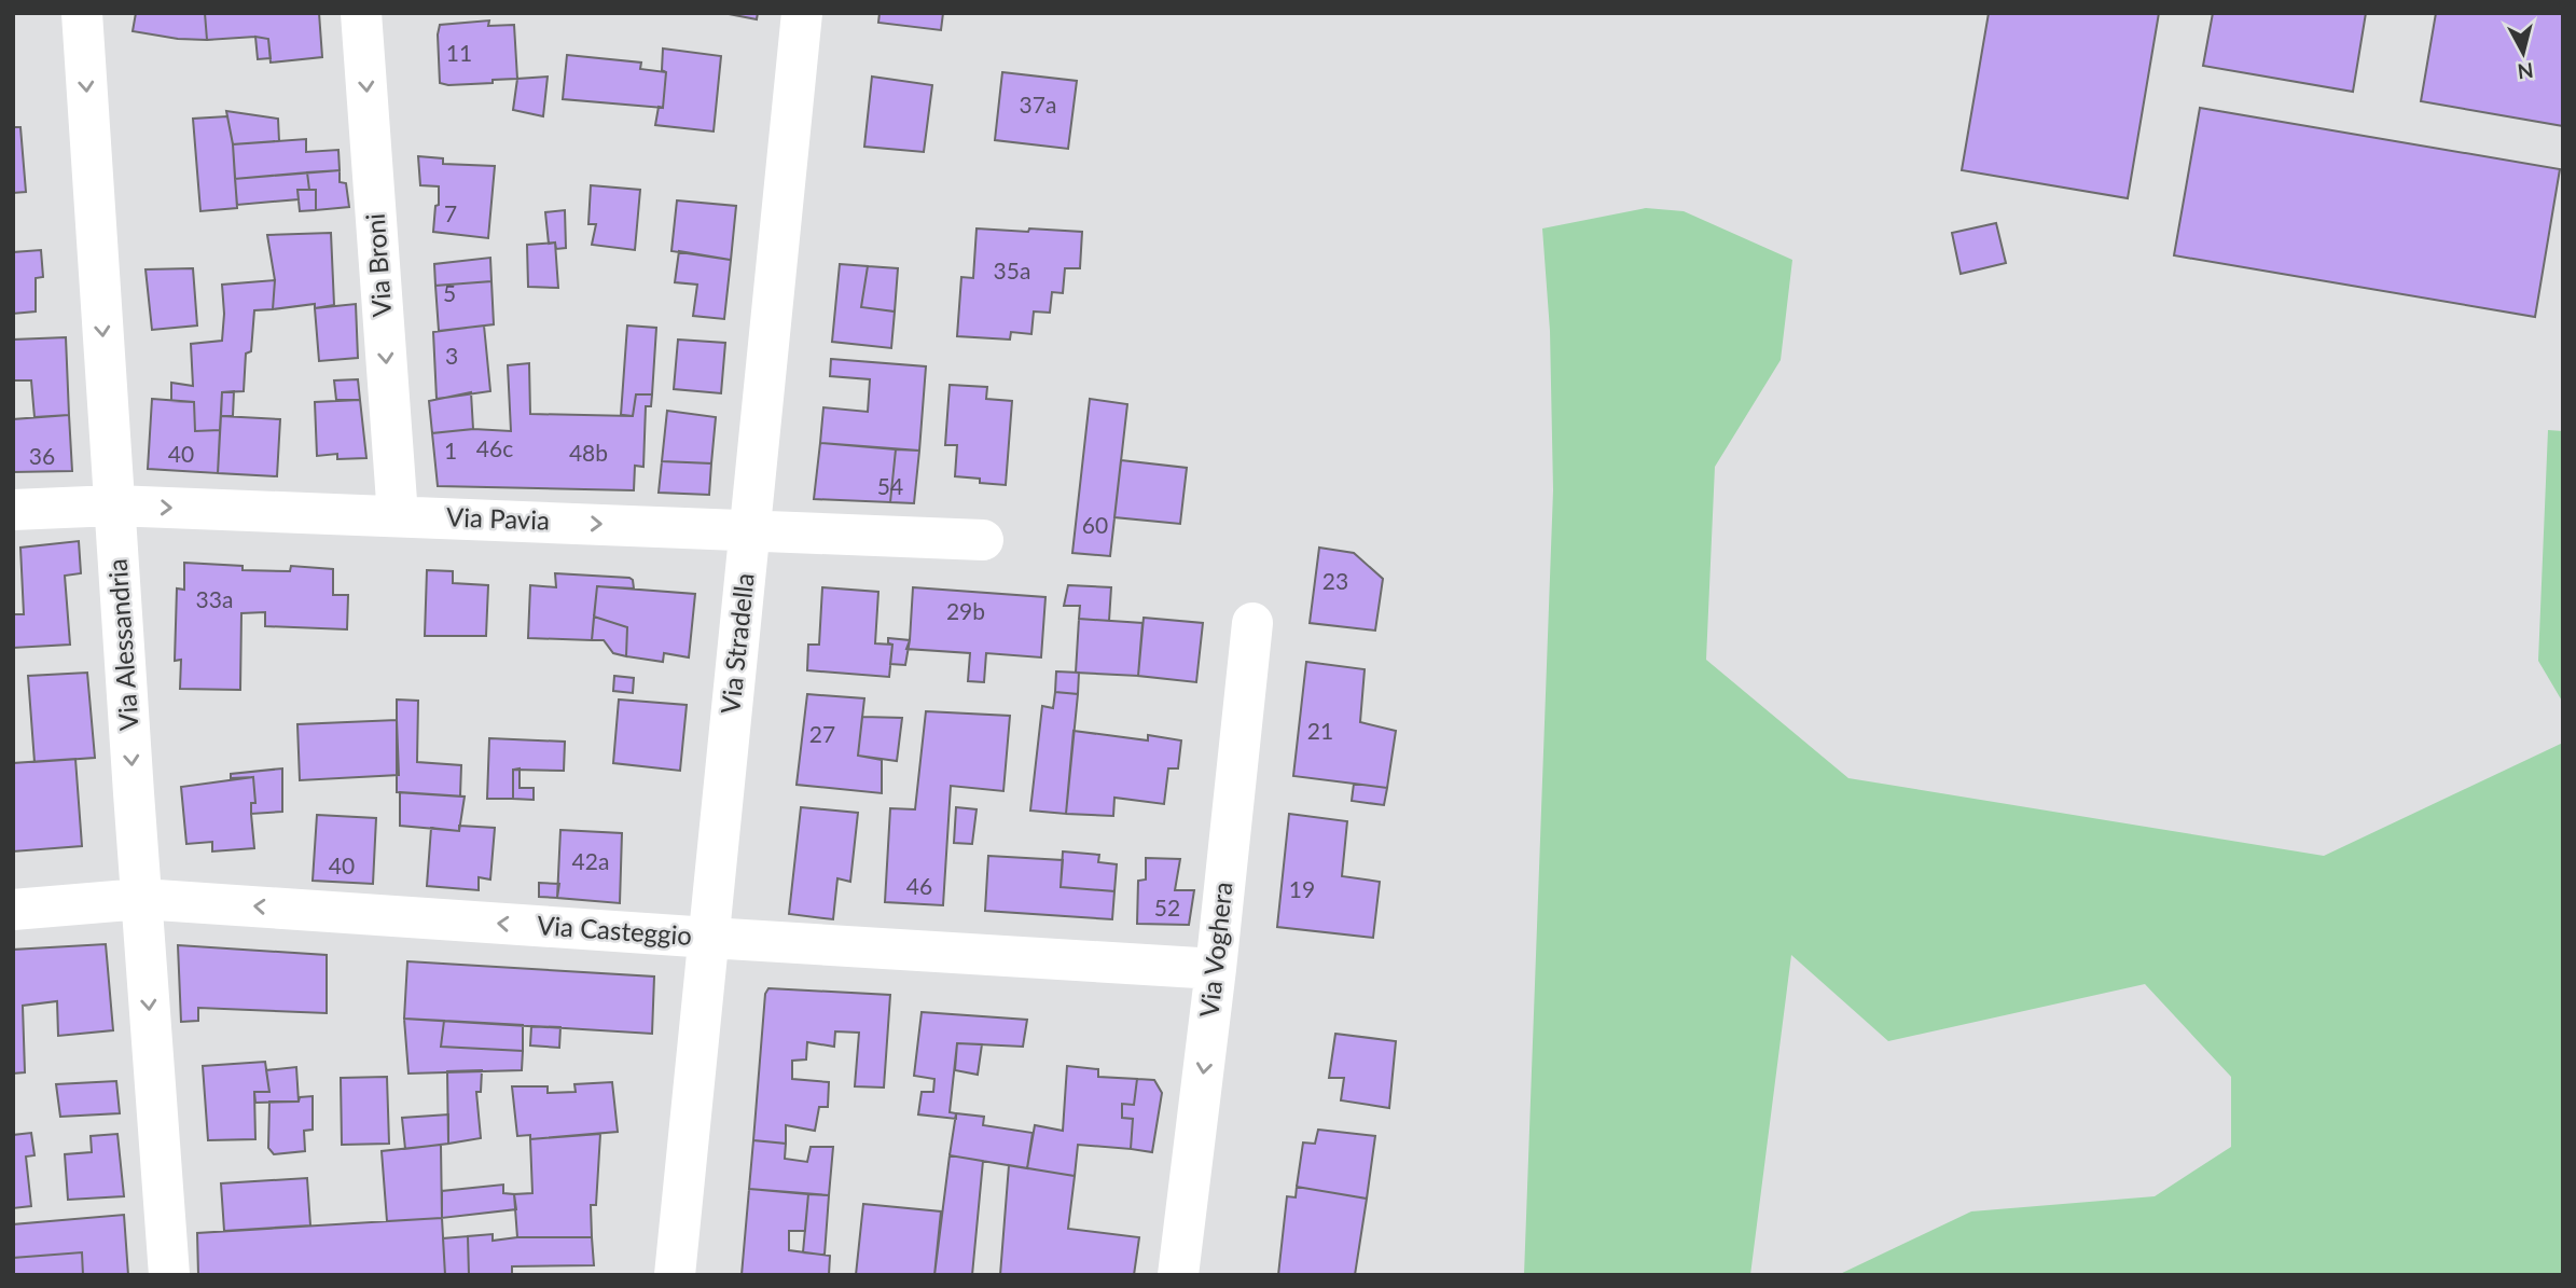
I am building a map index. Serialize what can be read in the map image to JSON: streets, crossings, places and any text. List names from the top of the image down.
{
  "streets": {
    "street": [
      "Via Broni",
      "Via Pavia",
      "Via Stradella",
      "Via Alessandria",
      "Via Casteggio",
      "Via Voghera"
    ]
  },
  "crossings": [
    ["Via Broni", "Via Pavia"],
    ["Via Pavia", "Via Stradella"],
    ["Via Pavia", "Via Alessandria"],
    ["Via Stradella", "Via Casteggio"],
    ["Via Alessandria", "Via Casteggio"],
    ["Via Casteggio", "Via Voghera"]
  ],
  "one_way": [
    "Via Broni",
    "Via Pavia",
    "Via Alessandria",
    "Via Casteggio",
    "Via Voghera"
  ],
  "house_numbers": [
    "11",
    "37a",
    "7",
    "35a",
    "5",
    "3",
    "46c",
    "1",
    "48b",
    "40",
    "36",
    "54",
    "60",
    "23",
    "33a",
    "29b",
    "21",
    "27",
    "42a",
    "40",
    "46",
    "19",
    "52"
  ],
  "north": "bottom"
}
